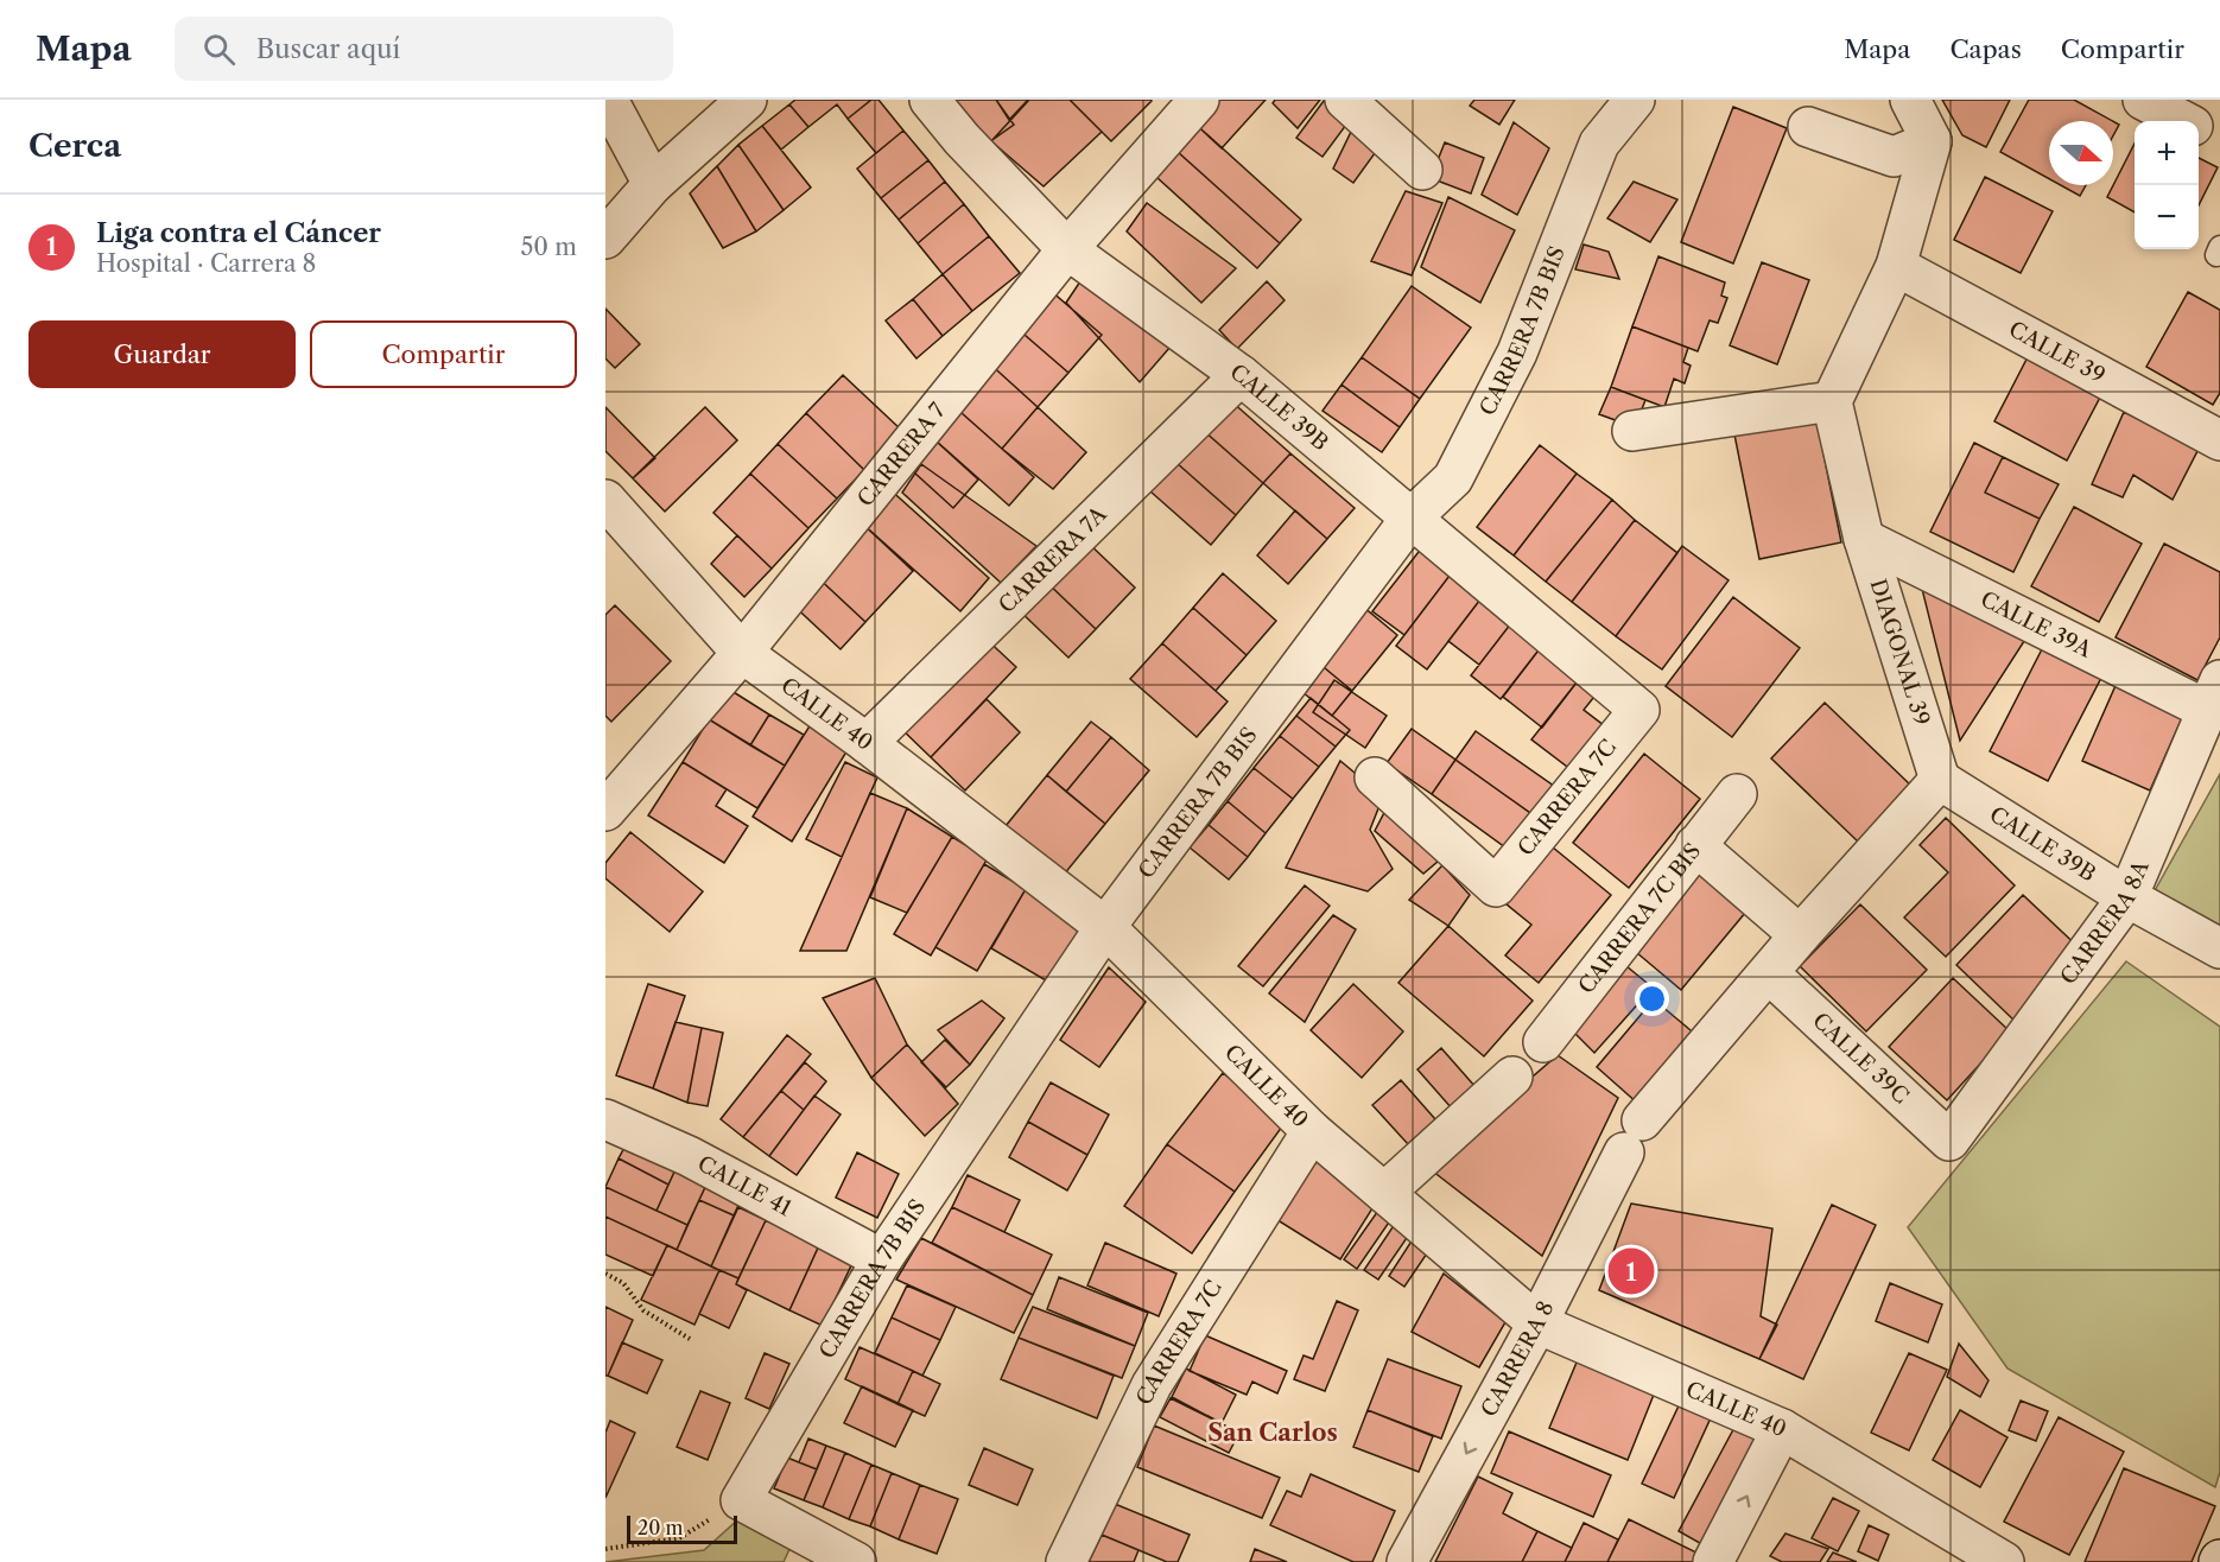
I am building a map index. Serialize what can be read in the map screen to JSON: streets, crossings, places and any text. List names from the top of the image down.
{
  "streets": {
    "street": [
      "CARRERA 7B BIS",
      "CALLE 39",
      "CALLE 39B",
      "CARRERA 7",
      "CARRERA 7A",
      "CALLE 39A",
      "DIAGONAL 39",
      "CALLE 40",
      "CARRERA 7C",
      "CARRERA 7C BIS",
      "CARRERA 8A",
      "CALLE 39C",
      "CALLE 41",
      "CARRERA 8"
    ]
  },
  "crossings": [
    ["CARRERA 7B BIS", "CALLE 39B"],
    ["CARRERA 7B BIS", "CALLE 40"],
    ["CARRERA 7B BIS", "CALLE 41"],
    ["CALLE 39B", "CARRERA 7"],
    ["CALLE 39B", "CARRERA 7A"],
    ["CALLE 39B", "DIAGONAL 39"],
    ["CALLE 39B", "CARRERA 7C"],
    ["CALLE 39B", "CARRERA 8A"],
    ["CARRERA 7", "CALLE 40"],
    ["CARRERA 7A", "CALLE 40"],
    ["CALLE 39A", "DIAGONAL 39"],
    ["CALLE 39A", "CARRERA 8A"],
    ["CALLE 40", "CARRERA 7C"],
    ["CALLE 40", "CARRERA 8"],
    ["CARRERA 8A", "CALLE 39C"],
    ["CALLE 39C", "CARRERA 8"]
  ],
  "districts": ["San Carlos"],
  "scale_bar": "20 m",
  "north": "right",
  "page": {
    "header": "Mapa",
    "search": "Buscar aquí",
    "nav": ["Mapa", "Capas", "Compartir"],
    "heading": "Cerca",
    "map_buttons": ["+", "−"],
    "list": [
      {
        "mark": "1",
        "name": "Liga contra el Cáncer",
        "note": "Hospital · Carrera 8",
        "value": "50 m"
      }
    ],
    "buttons": ["Guardar", "Compartir"],
    "pins": "1",
    "scale": "20 m"
  }
}
